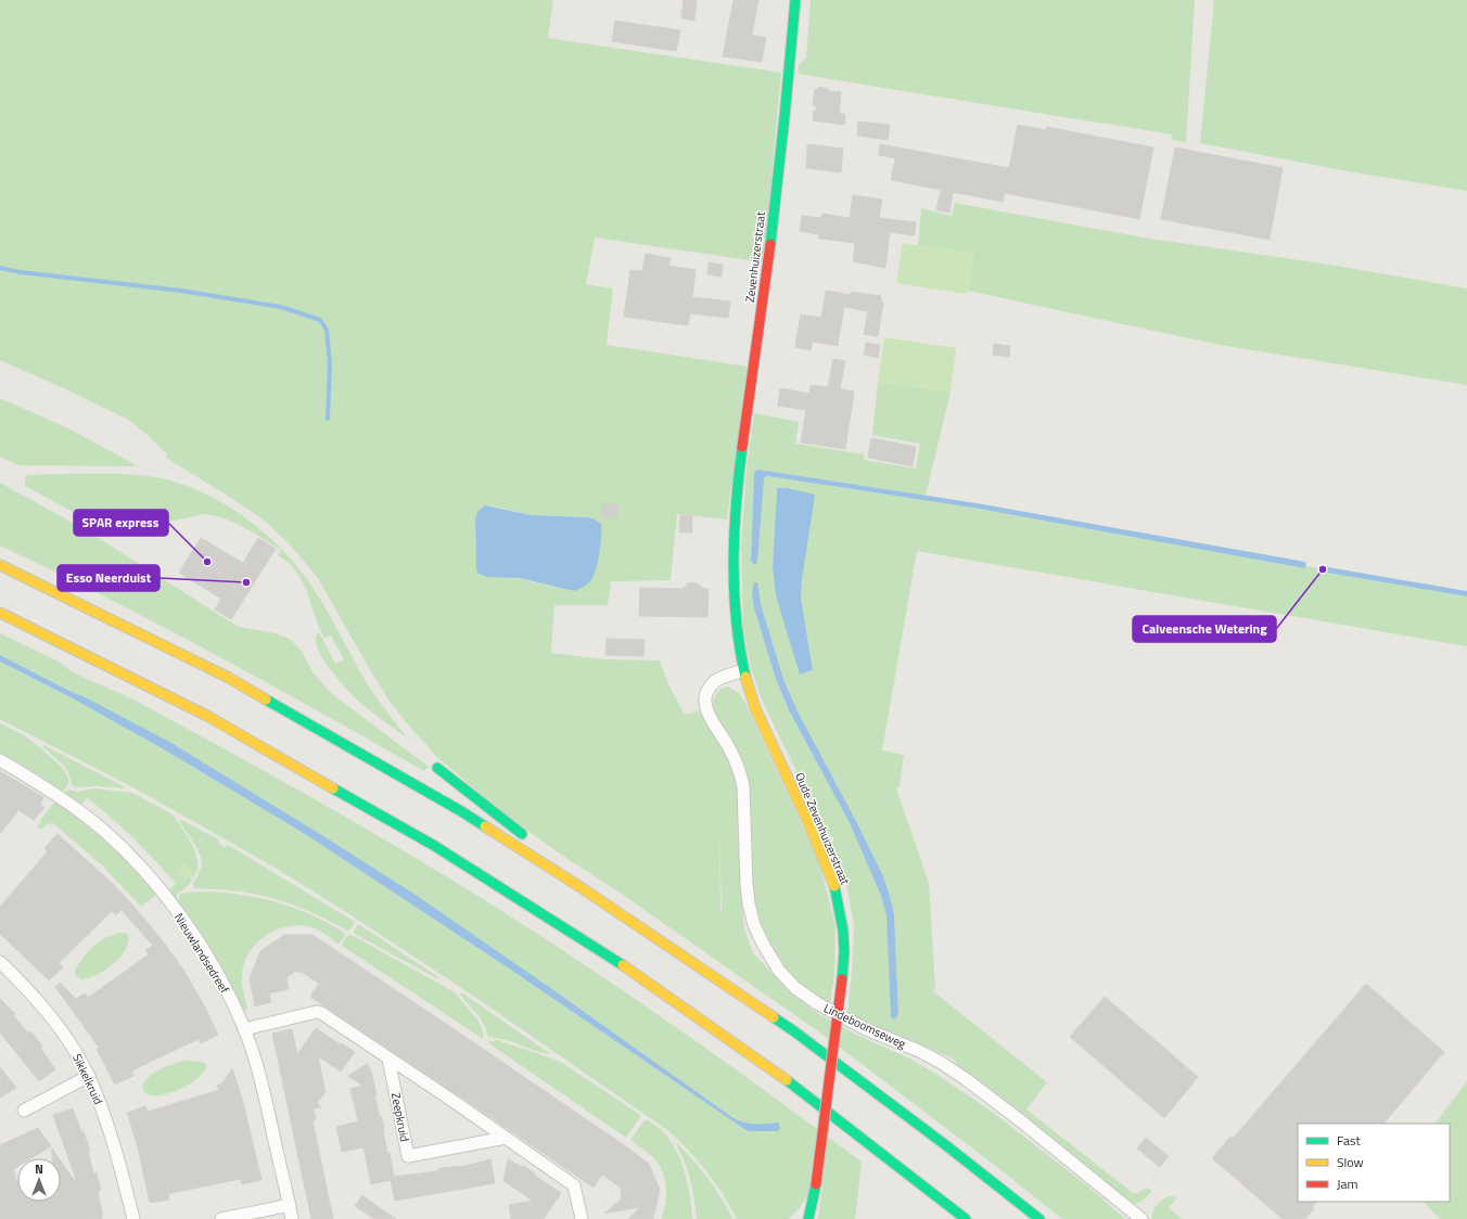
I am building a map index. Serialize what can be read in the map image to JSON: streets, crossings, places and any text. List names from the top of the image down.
{
  "streets": {
    "main road": ["Zevenhuizerstraat", "Oude Zevenhuizerstraat"],
    "street": [
      "Nieuwlandsedreef",
      "Lindeboomseweg",
      "Sikkelkruid",
      "Zeepkruid"
    ]
  },
  "crossings": [
    ["Zevenhuizerstraat", "Oude Zevenhuizerstraat"],
    ["Oude Zevenhuizerstraat", "Lindeboomseweg"]
  ],
  "places": ["SPAR express", "Calveensche Wetering", "Esso Neerduist"],
  "legend": ["Fast", "Slow", "Jam"],
  "north": "top"
}
